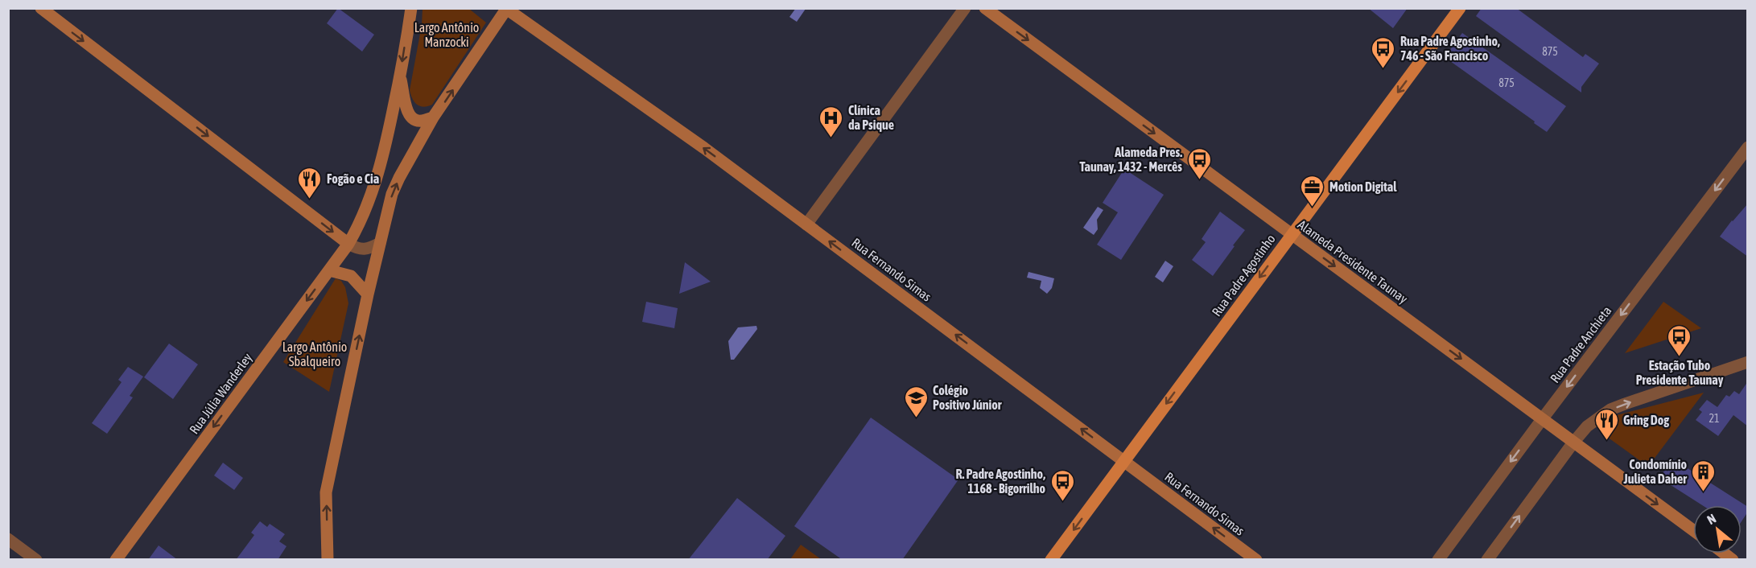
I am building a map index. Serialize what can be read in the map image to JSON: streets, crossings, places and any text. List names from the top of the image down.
{
  "streets": {
    "main road": [
      "Alameda Presidente Taunay",
      "Rua Fernando Simas",
      "Rua Padre Agostinho",
      "Rua Júlia Wanderley"
    ],
    "street": ["Rua Padre Anchieta"]
  },
  "crossings": [
    ["Alameda Presidente Taunay", "Rua Padre Agostinho"],
    ["Alameda Presidente Taunay", "Rua Padre Anchieta"],
    ["Rua Fernando Simas", "Rua Padre Agostinho"]
  ],
  "one_way": [
    "Alameda Presidente Taunay",
    "Rua Fernando Simas",
    "Rua Padre Agostinho",
    "Rua Padre Anchieta"
  ],
  "parks": ["Largo Antônio Manzocki", "Largo Antônio Sbalqueiro"],
  "places": {
    "bus stop": [
      "Rua Padre Agostinho, 746 - São Francisco",
      "Alameda Pres. Taunay, 1432 - Mercês",
      "Estação Tubo Presidente Taunay",
      "R. Padre Agostinho, 1168 - Bigorrilho"
    ],
    "hospital": ["Clínica da Psique"],
    "restaurant": ["Fogão e Cia", "Gring Dog"],
    "office": ["Motion Digital"],
    "school or university": ["Colégio Positivo Júnior"],
    "building": ["Condomínio Julieta Daher"]
  },
  "house_numbers": ["875", "875", "21"],
  "north": "top left"
}
